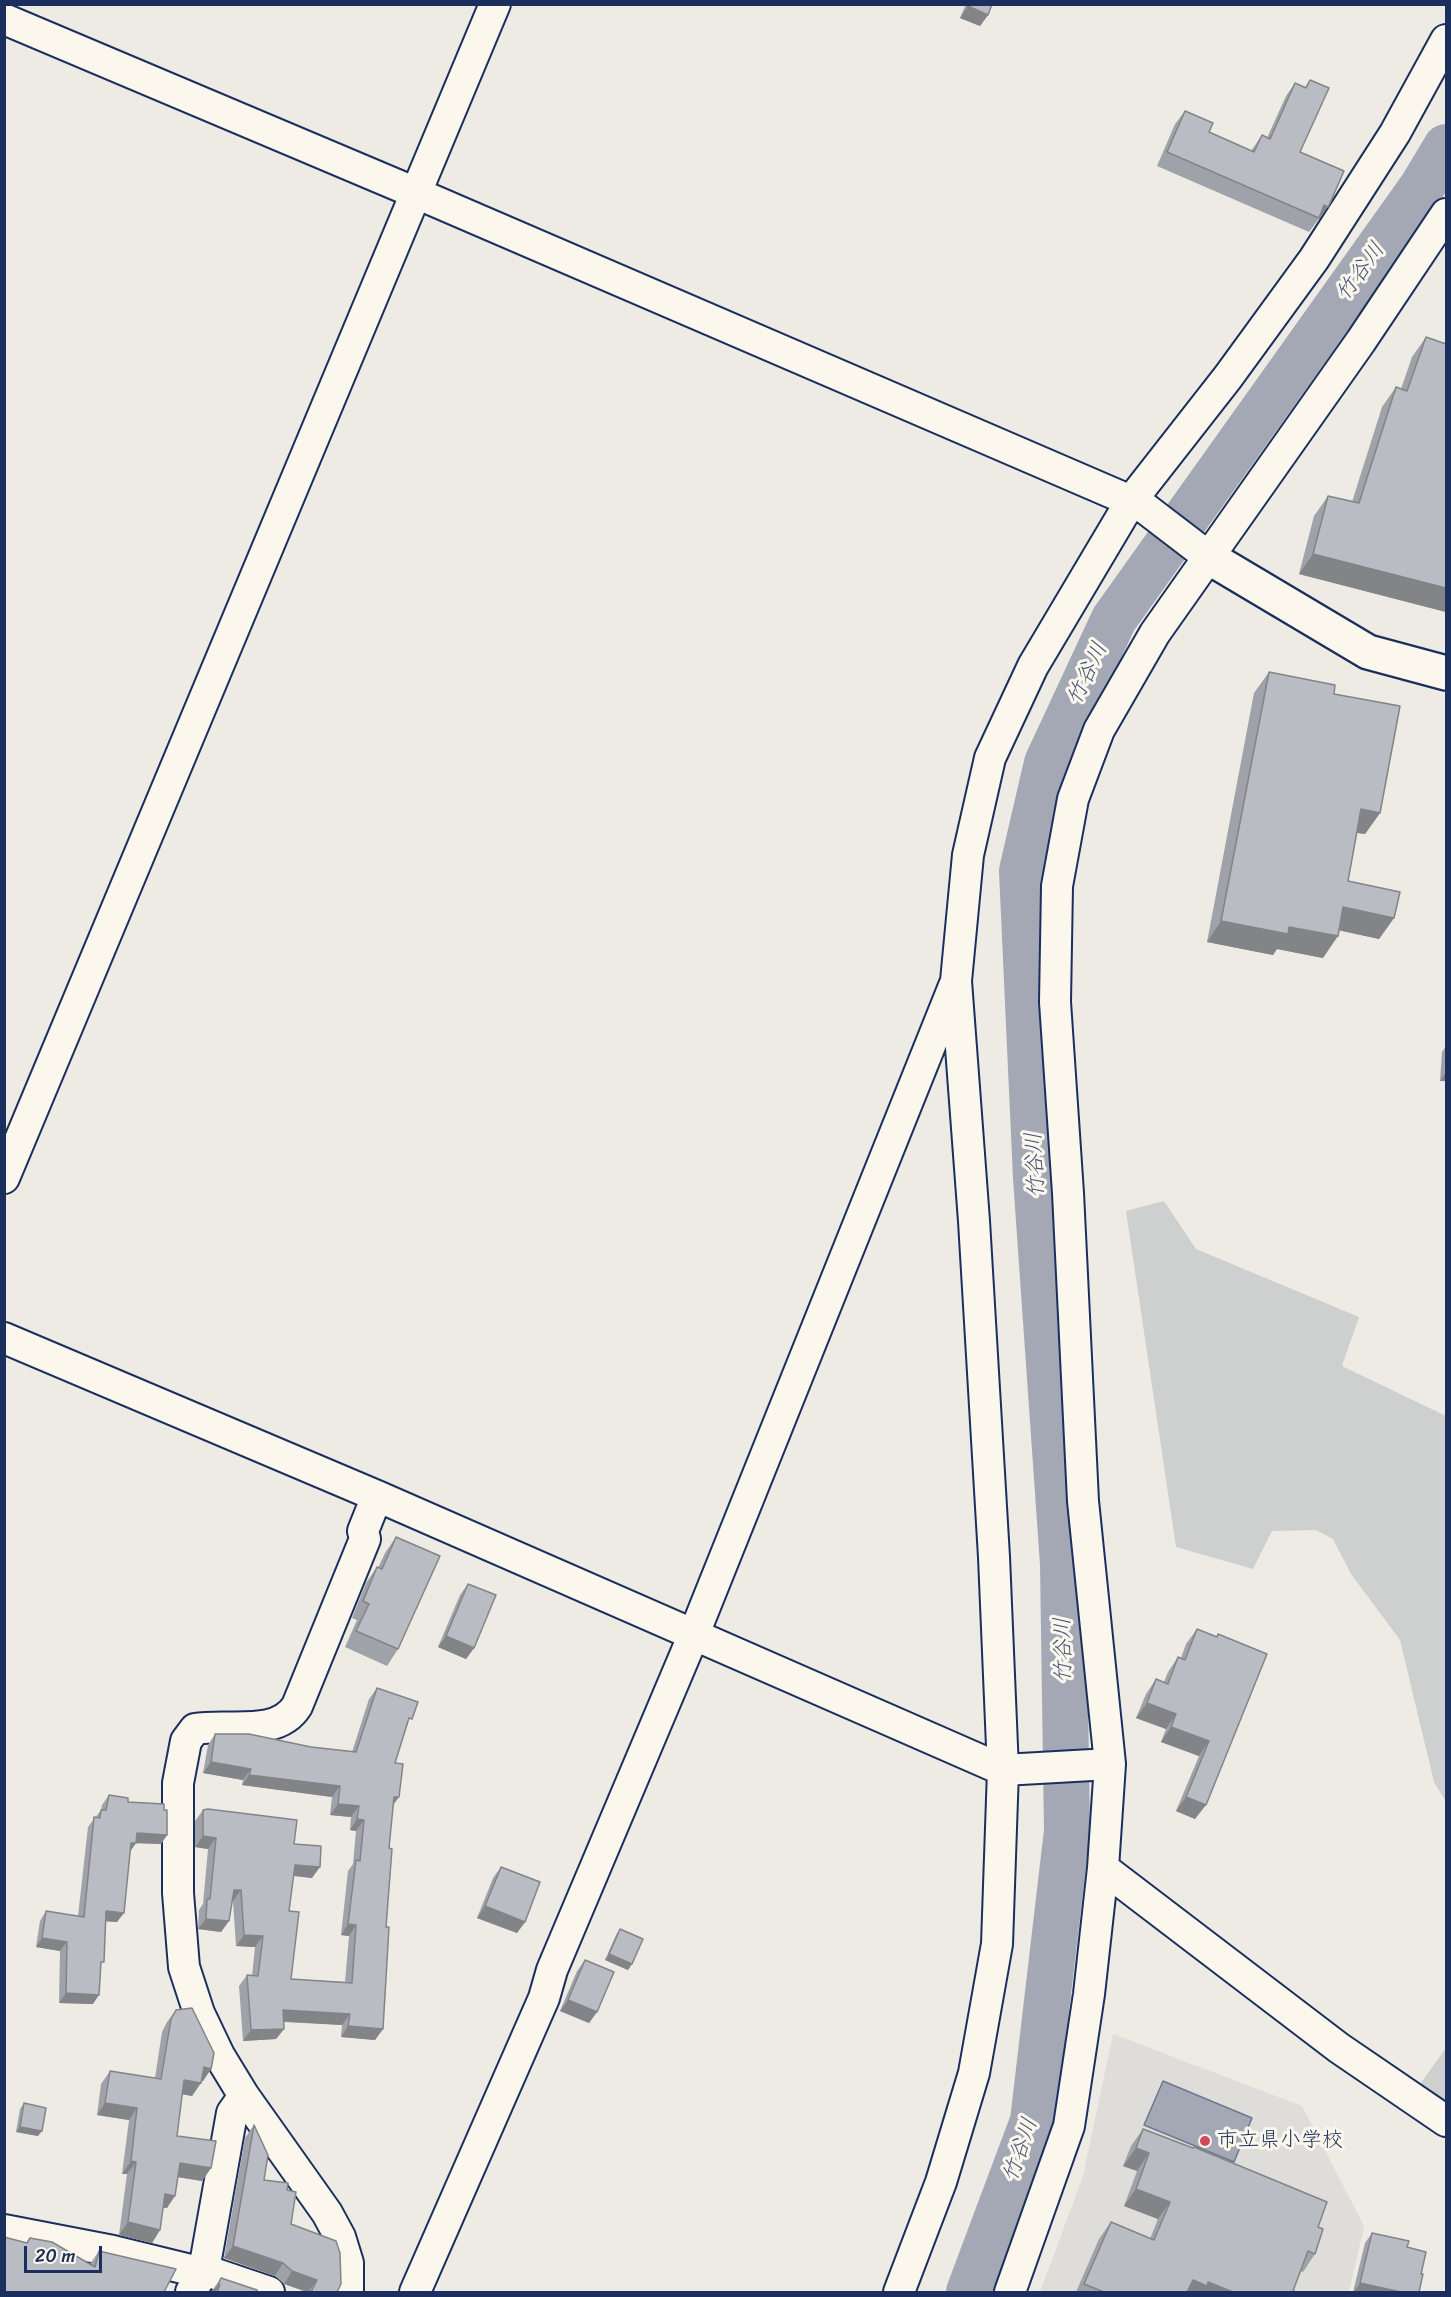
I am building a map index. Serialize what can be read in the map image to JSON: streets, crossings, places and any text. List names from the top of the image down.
{
  "water": ["竹谷川"],
  "places": ["市立県小学校"],
  "scale_bar": "20 m"
}
